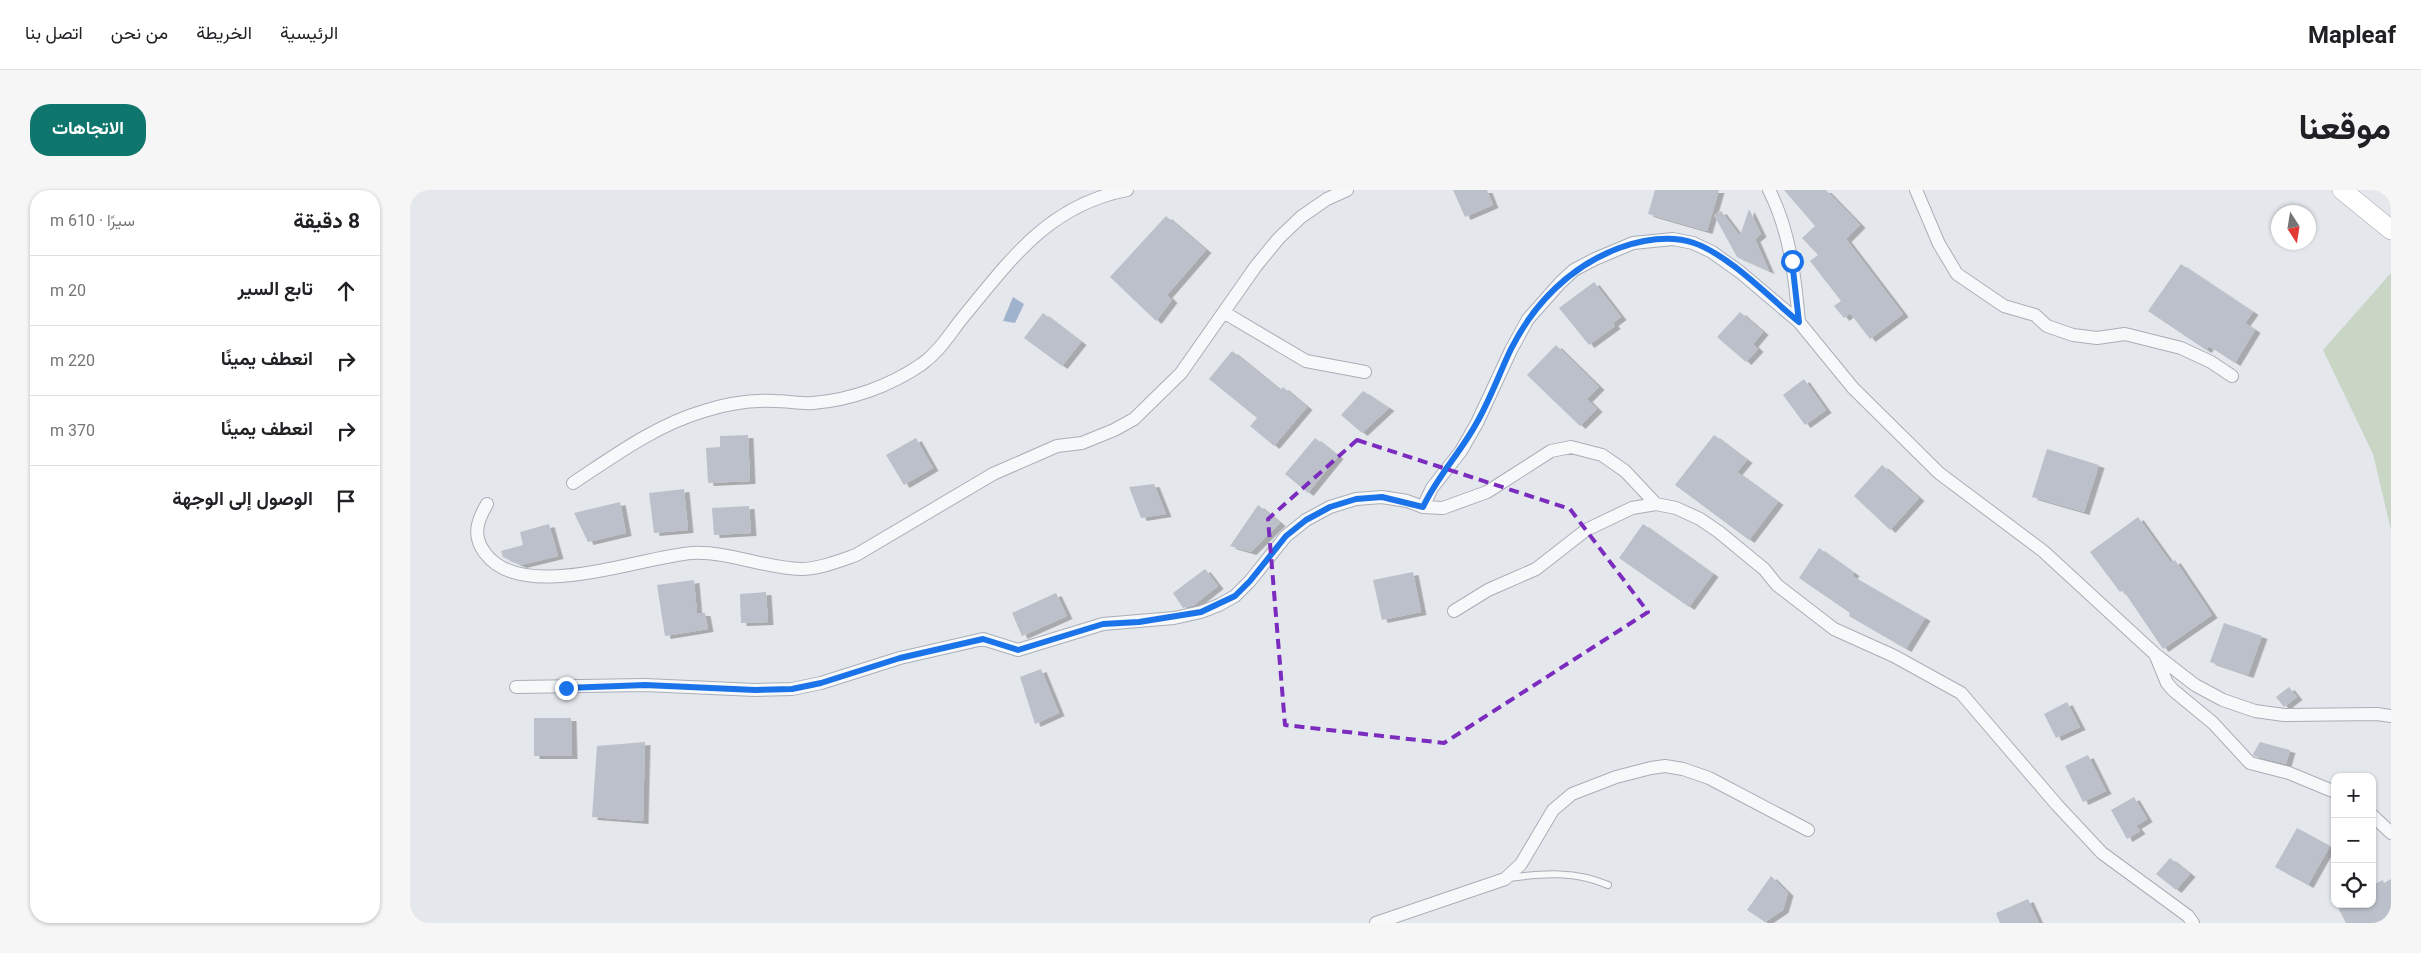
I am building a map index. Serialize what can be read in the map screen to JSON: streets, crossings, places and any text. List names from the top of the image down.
{
  "north": "bottom",
  "page": {
    "header": "Mapleaf",
    "nav": [
      "الرئيسية",
      "الخريطة",
      "من نحن",
      "اتصل بنا"
    ],
    "title": "موقعنا",
    "buttons": "الاتجاهات",
    "heading": ["8 دقيقة", "سيرًا · 610 m"],
    "list": [
      ["تابع السير", "20 m"],
      ["انعطف يمينًا", "220 m"],
      ["انعطف يمينًا", "370 m"],
      "الوصول إلى الوجهة"
    ],
    "map_buttons": ["+", "−"]
  }
}
